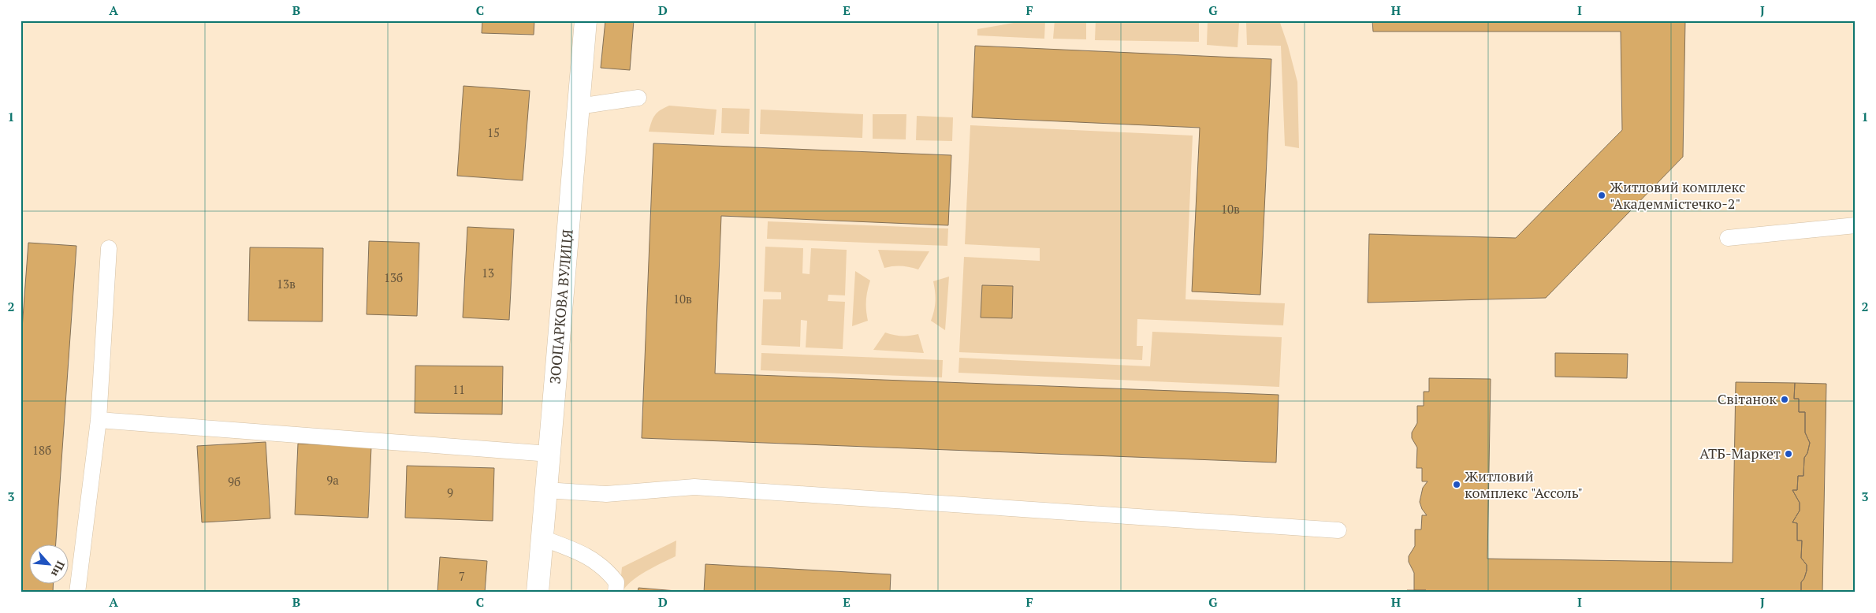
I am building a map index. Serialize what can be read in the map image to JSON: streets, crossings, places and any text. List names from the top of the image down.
{
  "streets": {
    "street": ["ЗООПАРКОВА ВУЛИЦЯ"]
  },
  "places": [
    "Житловий комплекс \"Академмістечко-2\"",
    "Світанок",
    "АТБ-Маркет",
    "Житловий комплекс \"Ассоль\""
  ],
  "house_numbers": [
    "15",
    "10в",
    "13",
    "13б",
    "13в",
    "10в",
    "11",
    "18б",
    "9а",
    "9б",
    "9",
    "7"
  ],
  "north": "bottom right",
  "grid": {
    "columns": [
      "A",
      "B",
      "C",
      "D",
      "E",
      "F",
      "G",
      "H",
      "I",
      "J"
    ],
    "rows": ["1", "2", "3"]
  }
}
